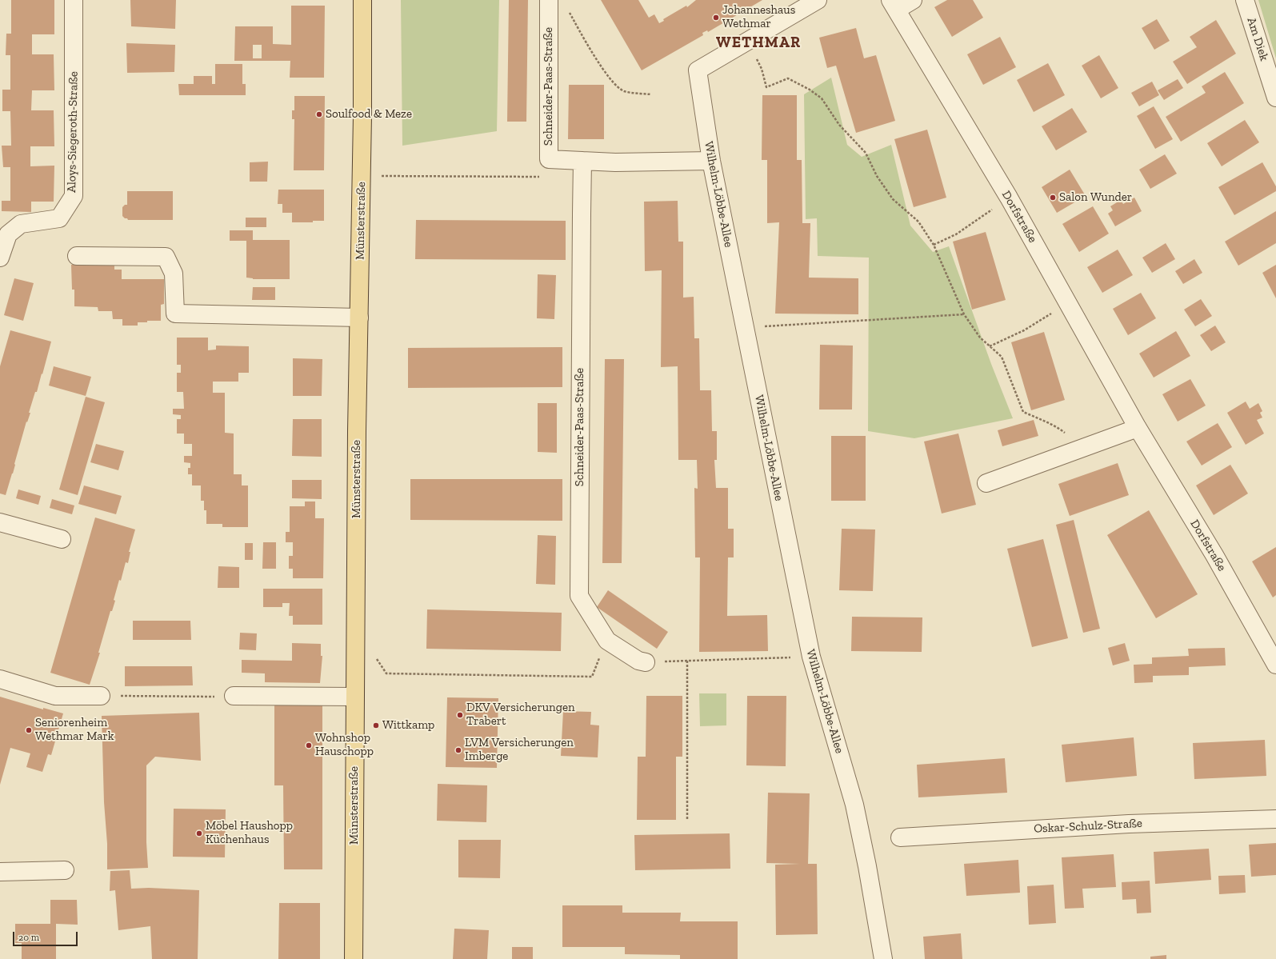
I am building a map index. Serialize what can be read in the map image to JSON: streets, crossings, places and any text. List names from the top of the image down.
{
  "streets": {
    "main road": ["Münsterstraße"],
    "street": [
      "Am Diek",
      "Schneider-Paas-Straße",
      "Aloys-Siegeroth-Straße",
      "Wilhelm-Löbbe-Allee",
      "Dorfstraße",
      "Oskar-Schulz-Straße"
    ]
  },
  "crossings": [
    ["Schneider-Paas-Straße", "Wilhelm-Löbbe-Allee"]
  ],
  "districts": ["WETHMAR"],
  "places": [
    "Johanneshaus Wethmar",
    "Soulfood & Meze",
    "Salon Wunder",
    "DKV Versicherungen Trabert",
    "Wittkamp",
    "Seniorenheim Wethmar Mark",
    "Wohnshop Hauschopp",
    "LVM Versicherungen Imberge",
    "Möbel Haushopp Küchenhaus"
  ],
  "scale_bar": "20 m"
}
